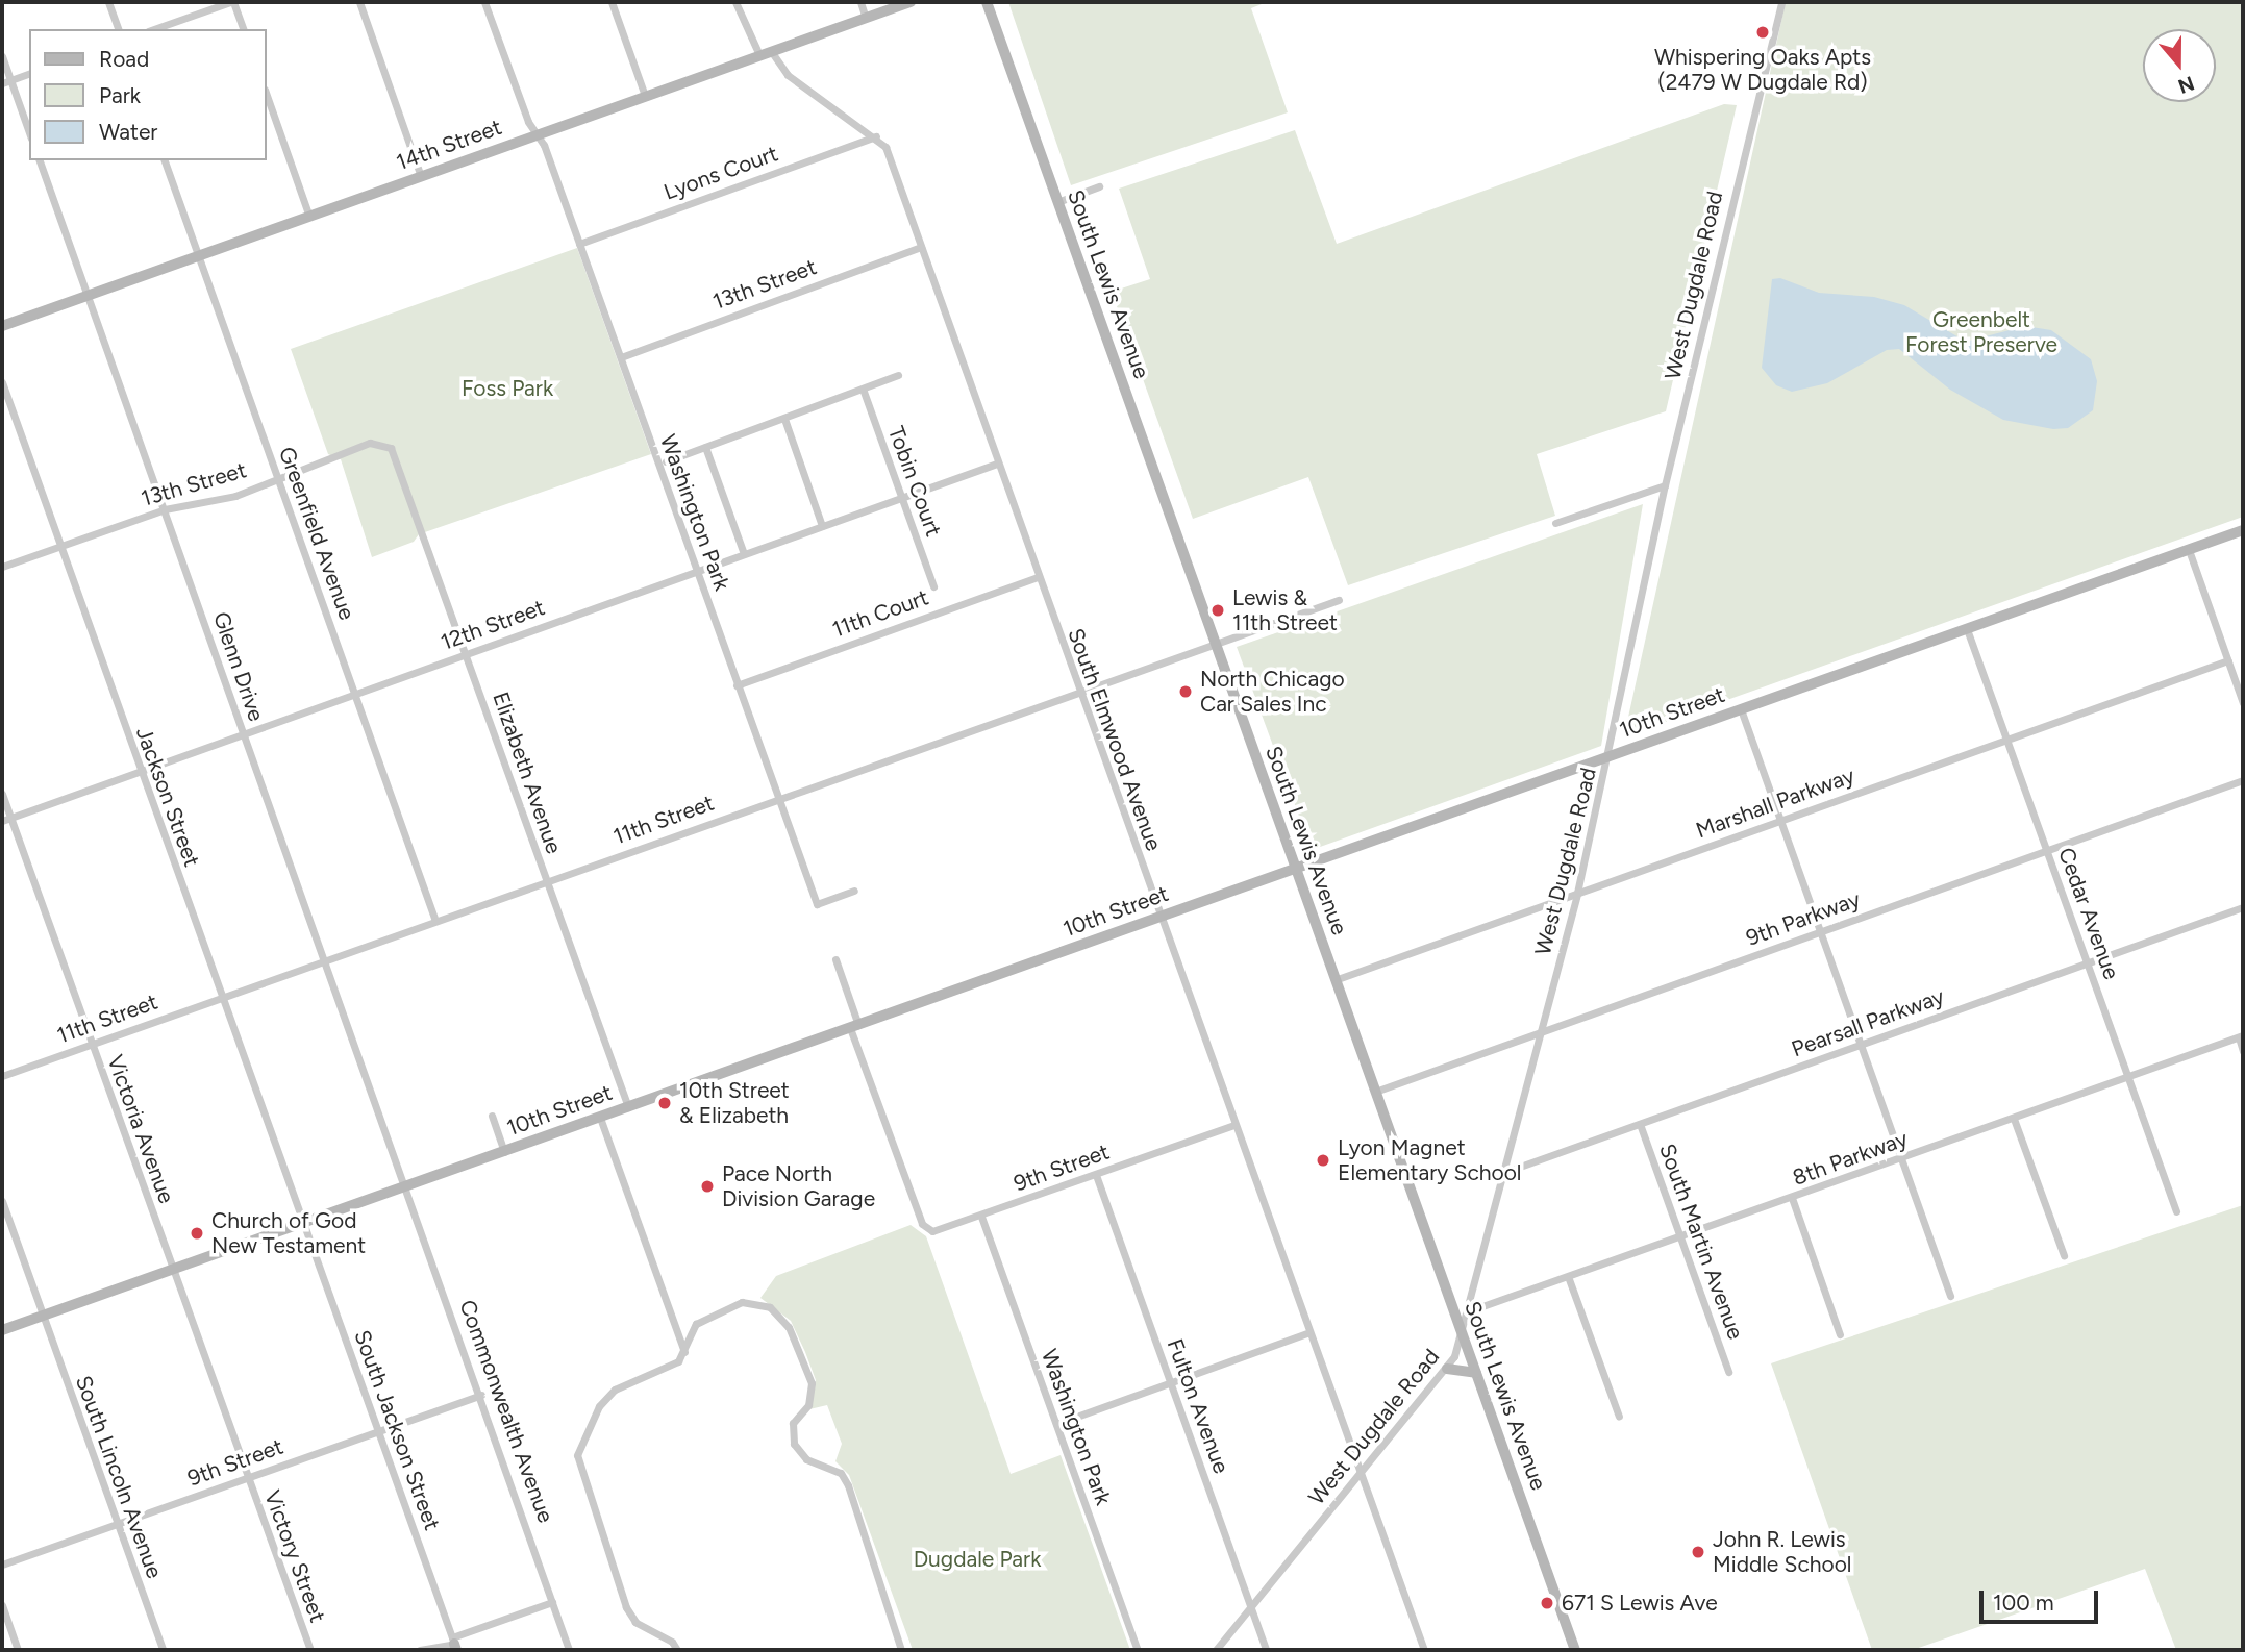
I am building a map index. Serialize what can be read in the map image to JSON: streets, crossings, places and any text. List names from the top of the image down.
{
  "streets": {
    "street": [
      "14th Street",
      "Lyons Court",
      "13th Street",
      "South Lewis Avenue",
      "West Dugdale Road",
      "Tobin Court",
      "Washington Park",
      "Greenfield Avenue",
      "11th Court",
      "12th Street",
      "Glenn Drive",
      "10th Street",
      "South Elmwood Avenue",
      "Elizabeth Avenue",
      "Jackson Street",
      "Marshall Parkway",
      "11th Street",
      "Cedar Avenue",
      "9th Parkway",
      "Pearsall Parkway",
      "Victoria Avenue",
      "8th Parkway",
      "9th Street",
      "South Martin Avenue",
      "Fulton Avenue",
      "Commonwealth Avenue",
      "South Jackson Street",
      "South Lincoln Avenue",
      "Victory Street"
    ]
  },
  "crossings": [
    ["14th Street", "Washington Park"],
    ["14th Street", "Greenfield Avenue"],
    ["14th Street", "Glenn Drive"],
    ["14th Street", "South Elmwood Avenue"],
    ["Lyons Court", "Washington Park"],
    ["Lyons Court", "South Elmwood Avenue"],
    ["13th Street", "Washington Park"],
    ["13th Street", "Greenfield Avenue"],
    ["13th Street", "Glenn Drive"],
    ["13th Street", "South Elmwood Avenue"],
    ["13th Street", "Elizabeth Avenue"],
    ["13th Street", "Jackson Street"],
    ["South Lewis Avenue", "West Dugdale Road"],
    ["South Lewis Avenue", "10th Street"],
    ["South Lewis Avenue", "Marshall Parkway"],
    ["South Lewis Avenue", "11th Street"],
    ["South Lewis Avenue", "9th Parkway"],
    ["West Dugdale Road", "10th Street"],
    ["West Dugdale Road", "South Elmwood Avenue"],
    ["West Dugdale Road", "Marshall Parkway"],
    ["West Dugdale Road", "9th Parkway"],
    ["West Dugdale Road", "Pearsall Parkway"],
    ["West Dugdale Road", "8th Parkway"],
    ["West Dugdale Road", "Fulton Avenue"],
    ["Tobin Court", "12th Street"],
    ["Washington Park", "11th Court"],
    ["Washington Park", "12th Street"],
    ["Washington Park", "11th Street"],
    ["Washington Park", "9th Street"],
    ["Greenfield Avenue", "12th Street"],
    ["Greenfield Avenue", "11th Street"],
    ["11th Court", "South Elmwood Avenue"],
    ["12th Street", "Glenn Drive"],
    ["12th Street", "South Elmwood Avenue"],
    ["12th Street", "Elizabeth Avenue"],
    ["12th Street", "Jackson Street"],
    ["12th Street", "Victoria Avenue"],
    ["Glenn Drive", "10th Street"],
    ["Glenn Drive", "11th Street"],
    ["Glenn Drive", "Commonwealth Avenue"],
    ["10th Street", "South Elmwood Avenue"],
    ["10th Street", "Elizabeth Avenue"],
    ["10th Street", "Jackson Street"],
    ["10th Street", "Cedar Avenue"],
    ["10th Street", "Victoria Avenue"],
    ["10th Street", "9th Street"],
    ["10th Street", "Commonwealth Avenue"],
    ["10th Street", "South Jackson Street"],
    ["10th Street", "South Lincoln Avenue"],
    ["10th Street", "Victory Street"],
    ["South Elmwood Avenue", "11th Street"],
    ["South Elmwood Avenue", "9th Street"],
    ["Elizabeth Avenue", "11th Street"],
    ["Jackson Street", "11th Street"],
    ["Jackson Street", "South Jackson Street"],
    ["Marshall Parkway", "Cedar Avenue"],
    ["11th Street", "Victoria Avenue"],
    ["Cedar Avenue", "9th Parkway"],
    ["Cedar Avenue", "Pearsall Parkway"],
    ["Cedar Avenue", "8th Parkway"],
    ["Pearsall Parkway", "South Martin Avenue"],
    ["Victoria Avenue", "Victory Street"],
    ["8th Parkway", "South Martin Avenue"],
    ["9th Street", "Fulton Avenue"],
    ["9th Street", "Commonwealth Avenue"],
    ["9th Street", "South Jackson Street"],
    ["9th Street", "South Lincoln Avenue"],
    ["9th Street", "Victory Street"]
  ],
  "parks": ["Greenbelt Forest Preserve", "Foss Park", "Dugdale Park"],
  "places": [
    "Whispering Oaks Apts (2479 W Dugdale Rd)",
    "Lewis & 11th Street",
    "North Chicago Car Sales Inc",
    "10th Street & Elizabeth",
    "Lyon Magnet Elementary School",
    "Pace North Division Garage",
    "Church of God New Testament",
    "John R. Lewis Middle School",
    "671 S Lewis Ave"
  ],
  "legend": ["Road", "Park", "Water"],
  "scale_bar": "100 m",
  "north": "bottom"
}
